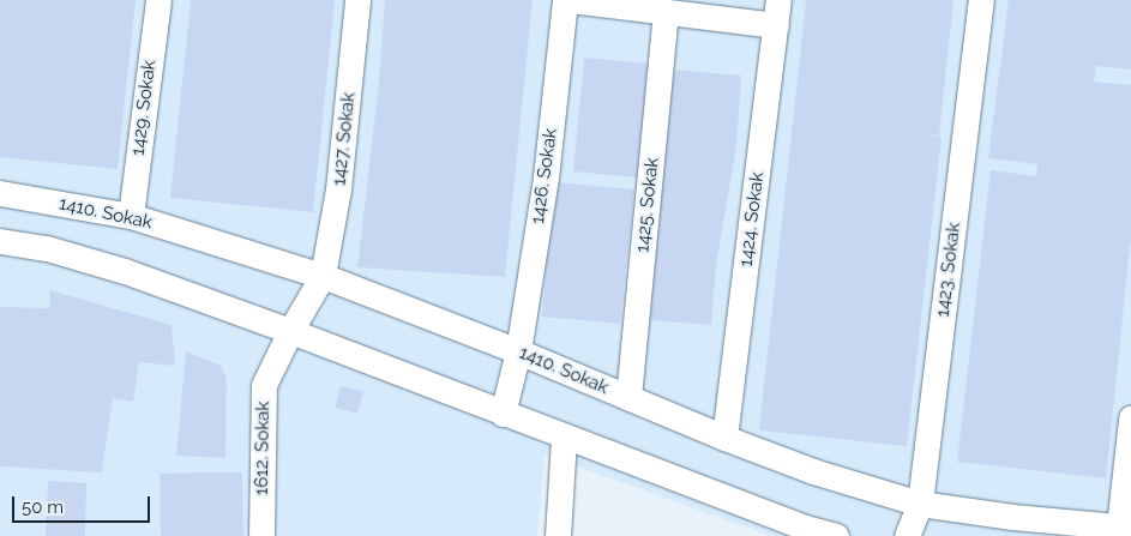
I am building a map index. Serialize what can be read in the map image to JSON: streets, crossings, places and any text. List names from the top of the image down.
{
  "streets": {
    "street": [
      "1429. Sokak",
      "1427. Sokak",
      "1426. Sokak",
      "1425. Sokak",
      "1410. Sokak",
      "1424. Sokak",
      "1423. Sokak",
      "1612. Sokak"
    ]
  },
  "crossings": [
    ["1429. Sokak", "1410. Sokak"],
    ["1427. Sokak", "1410. Sokak"],
    ["1426. Sokak", "1410. Sokak"],
    ["1425. Sokak", "1410. Sokak"],
    ["1410. Sokak", "1424. Sokak"],
    ["1410. Sokak", "1423. Sokak"]
  ],
  "scale_bar": "50 m"
}
